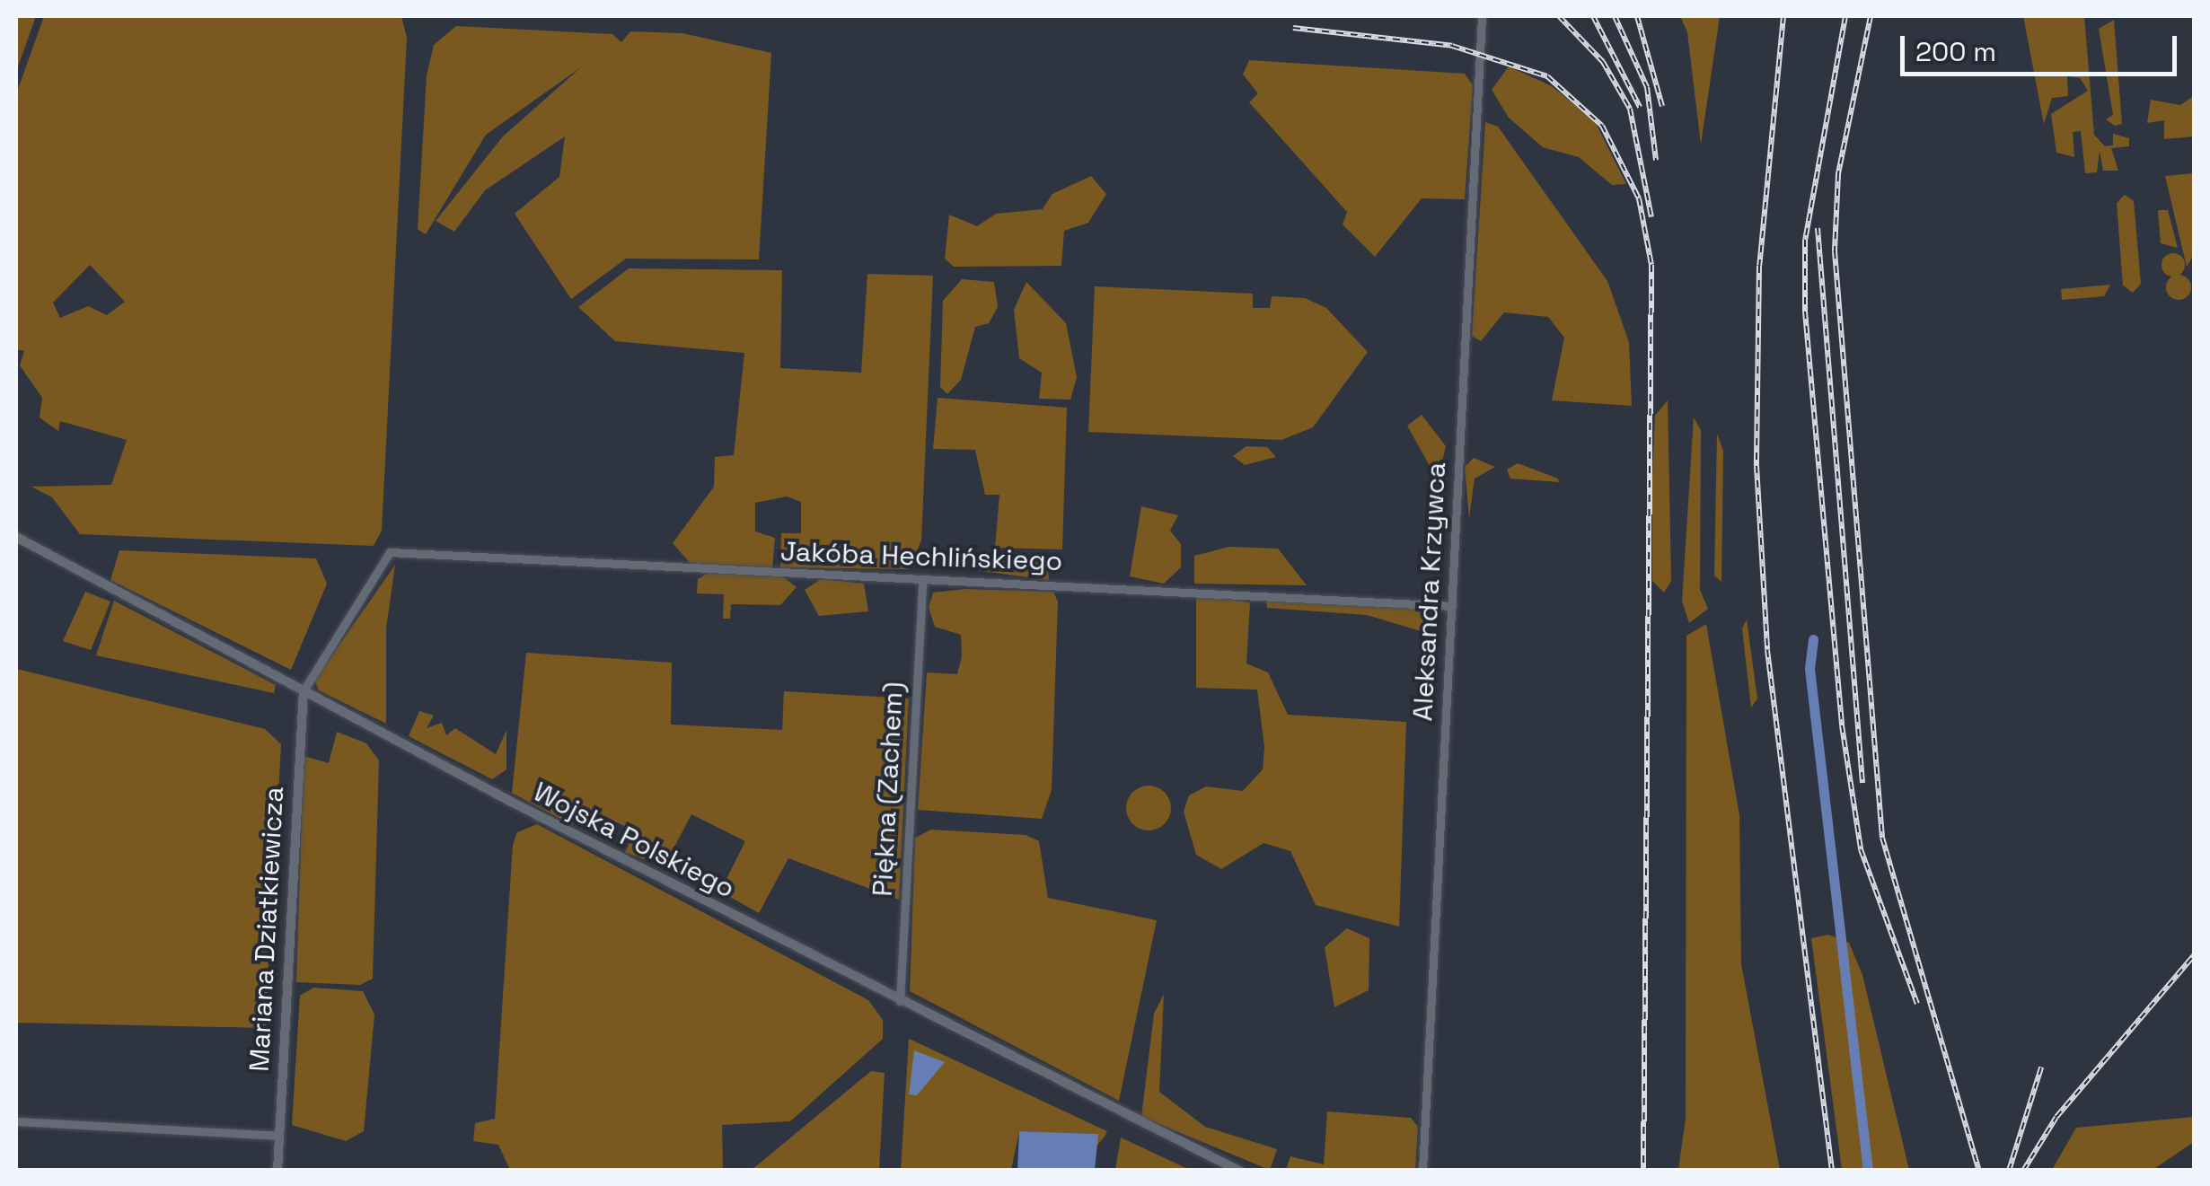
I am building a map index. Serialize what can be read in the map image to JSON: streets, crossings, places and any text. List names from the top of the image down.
{
  "streets": {
    "street": [
      "Jakóba Hechlińskiego",
      "Aleksandra Krzywca",
      "Piękna (Zachem)",
      "Wojska Polskiego",
      "Mariana Dziatkiewicza"
    ]
  },
  "crossings": [
    ["Jakóba Hechlińskiego", "Aleksandra Krzywca"],
    ["Jakóba Hechlińskiego", "Piękna (Zachem)"],
    ["Jakóba Hechlińskiego", "Wojska Polskiego"],
    ["Jakóba Hechlińskiego", "Mariana Dziatkiewicza"],
    ["Piękna (Zachem)", "Wojska Polskiego"],
    ["Wojska Polskiego", "Mariana Dziatkiewicza"]
  ],
  "scale_bar": "200 m"
}
